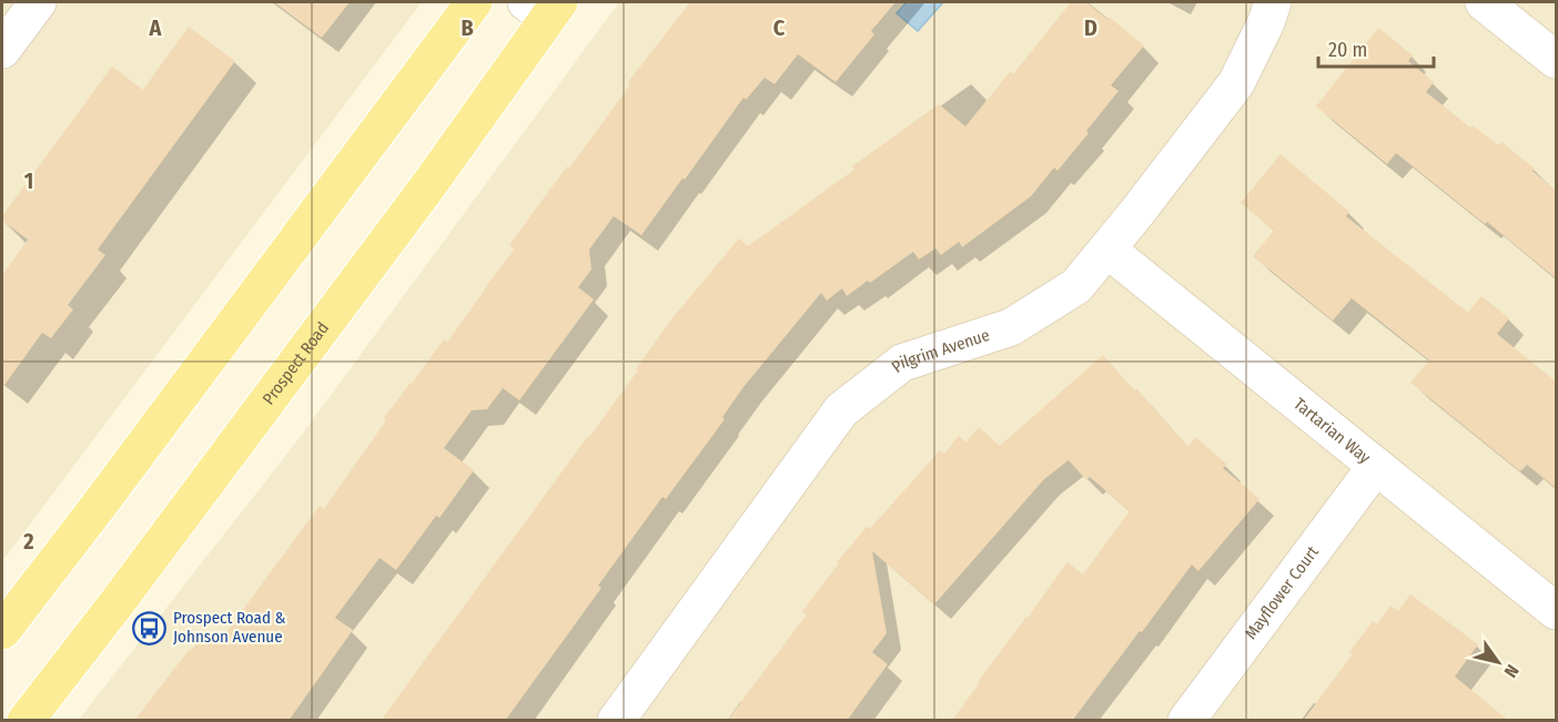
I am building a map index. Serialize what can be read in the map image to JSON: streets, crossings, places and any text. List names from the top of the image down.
{
  "streets": {
    "main road": ["Prospect Road"],
    "street": ["Pilgrim Avenue", "Tartarian Way", "Mayflower Court"]
  },
  "crossings": [
    ["Pilgrim Avenue", "Tartarian Way"],
    ["Tartarian Way", "Mayflower Court"]
  ],
  "places": {
    "bus stop": ["Prospect Road & Johnson Avenue"]
  },
  "scale_bar": "20 m",
  "north": "bottom right",
  "grid": {
    "columns": [
      "A",
      "B",
      "C",
      "D"
    ],
    "rows": ["1", "2"]
  }
}
